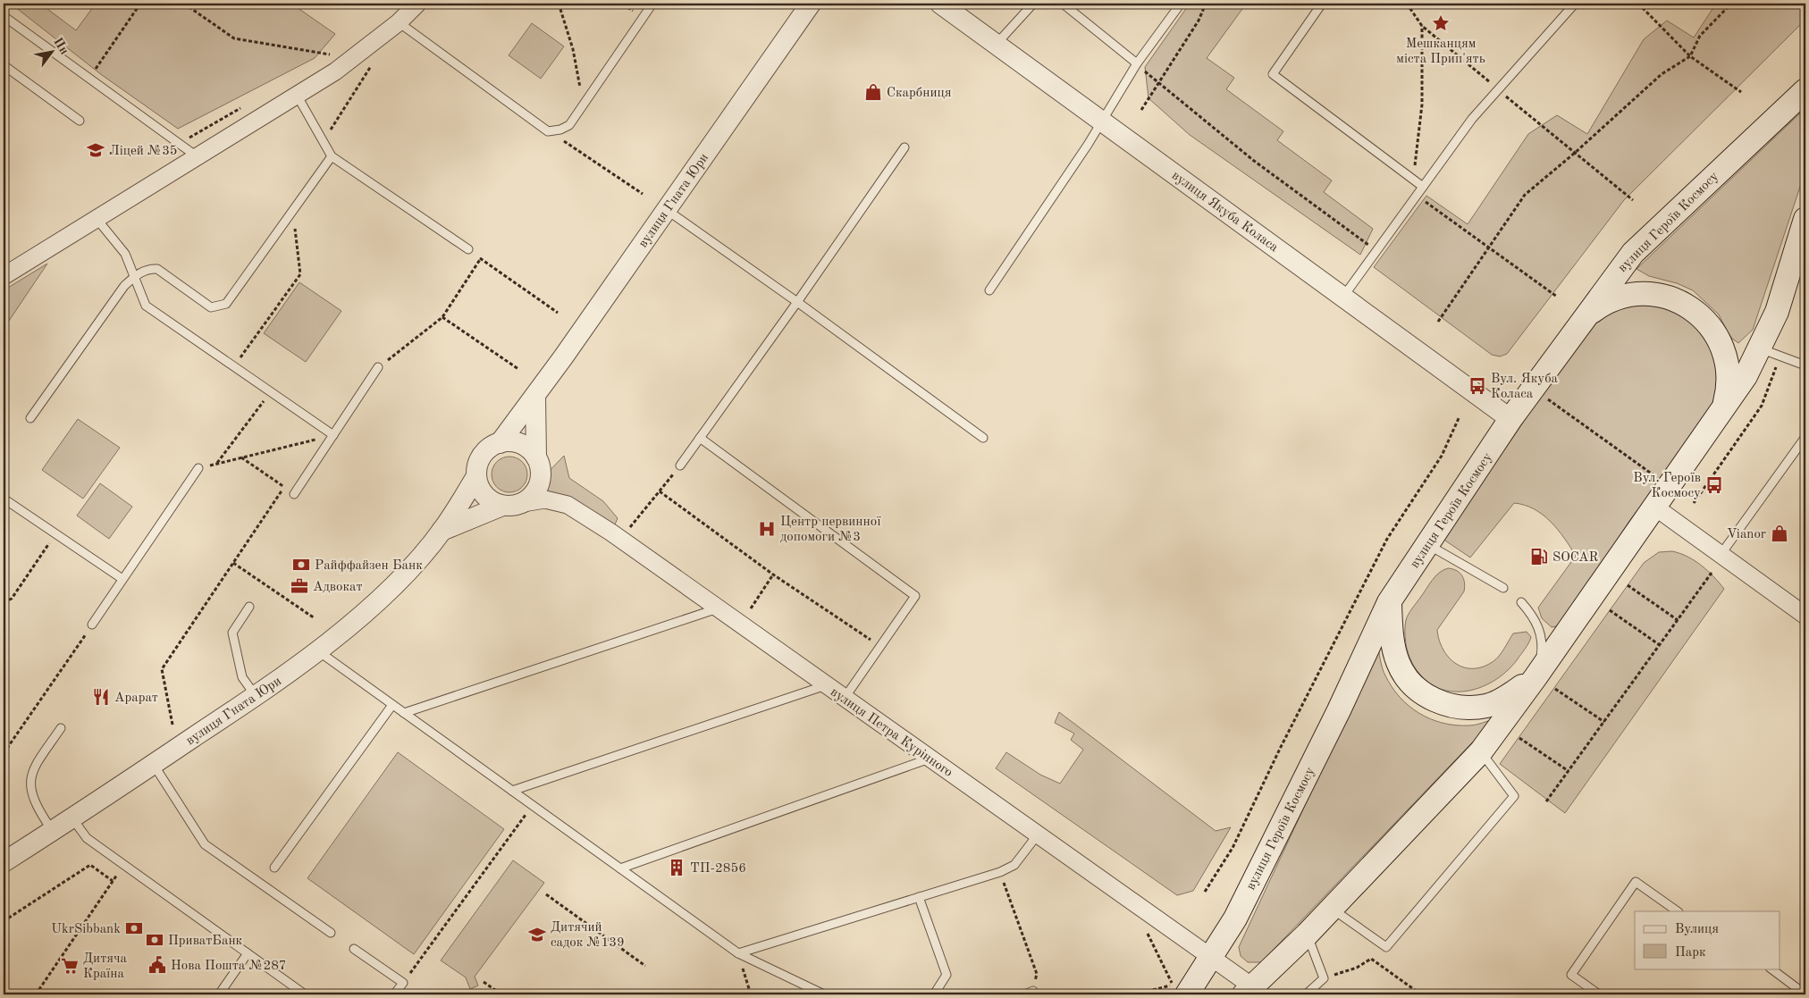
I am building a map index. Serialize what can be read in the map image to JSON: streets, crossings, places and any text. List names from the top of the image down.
{
  "streets": {
    "main road": ["вулиця Героїв Космосу"],
    "street": ["вулиця Гната Юри", "вулиця Якуба Коласа", "вулиця Петра Курінного"]
  },
  "crossings": [
    ["вулиця Гната Юри", "вулиця Петра Курінного"],
    ["вулиця Якуба Коласа", "вулиця Героїв Космосу"],
    ["вулиця Героїв Космосу", "вулиця Петра Курінного"]
  ],
  "places": {
    "place": ["Мешканцям міста Прип'ять"],
    "shop": ["Скарбниця", "Vianor"],
    "school or university": ["Ліцей №35", "Дитячий садок №139"],
    "bus stop": ["Вул. Якуба Коласа", "Вул. Героїв Космосу"],
    "hospital": ["Центр первинної допомоги №3"],
    "fuel station": ["SOCAR"],
    "bank": ["Райффайзен Банк", "UkrSibbank", "ПриватБанк"],
    "office": ["Адвокат"],
    "restaurant": ["Арарат"],
    "building": ["ТП-2856"],
    "public building": ["Нова Пошта №287"],
    "supermarket": ["Дитяча Країна"]
  },
  "legend": ["Вулиця", "Парк"],
  "north": "top right"
}
